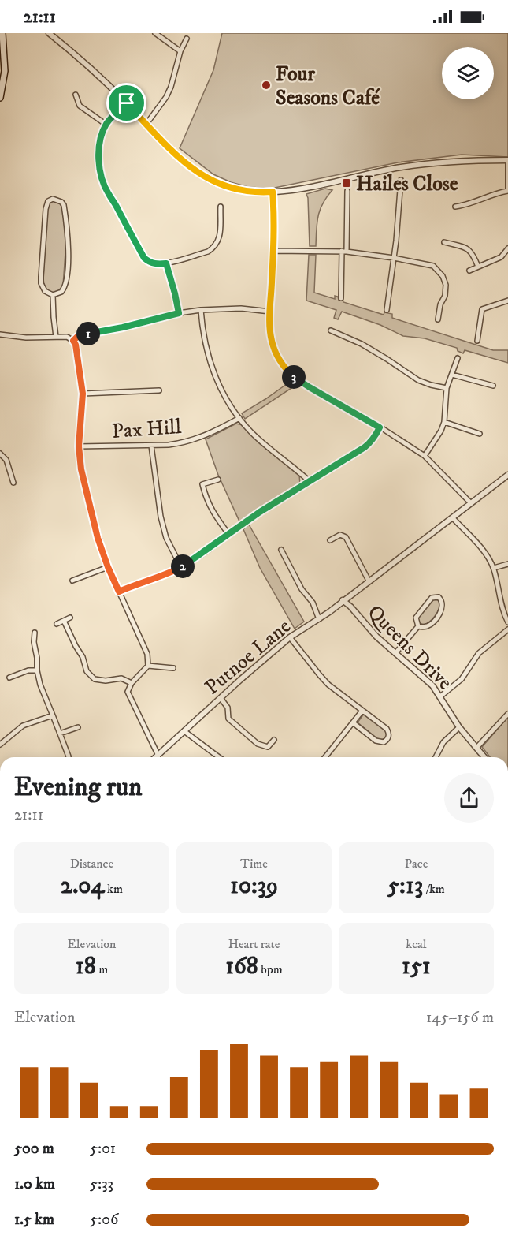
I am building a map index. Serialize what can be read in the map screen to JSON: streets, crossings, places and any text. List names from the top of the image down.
{
  "streets": {
    "street": ["Pax Hill", "Queens Drive", "Putnoe Lane"]
  },
  "crossings": [
    ["Queens Drive", "Putnoe Lane"]
  ],
  "places": {
    "other": ["Four Seasons Café"],
    "transit": ["Hailes Close"]
  },
  "page": {
    "status": "21:11",
    "pins": ["1", "3", "2"],
    "heading": ["Evening run", "21:11"],
    "stats": [
      ["Distance", "2.04 km"],
      ["Time", "10:39"],
      ["Pace", "5:13 /km"],
      ["Elevation", "18 m"],
      ["Heart rate", "168 bpm"],
      ["kcal", "151"]
    ],
    "chart": ["Elevation", "145–156 m"],
    "list": [
      {
        "name": "500 m",
        "note": "5:01"
      },
      {
        "name": "1.0 km",
        "note": "5:33"
      },
      {
        "name": "1.5 km",
        "note": "5:06"
      }
    ]
  }
}
